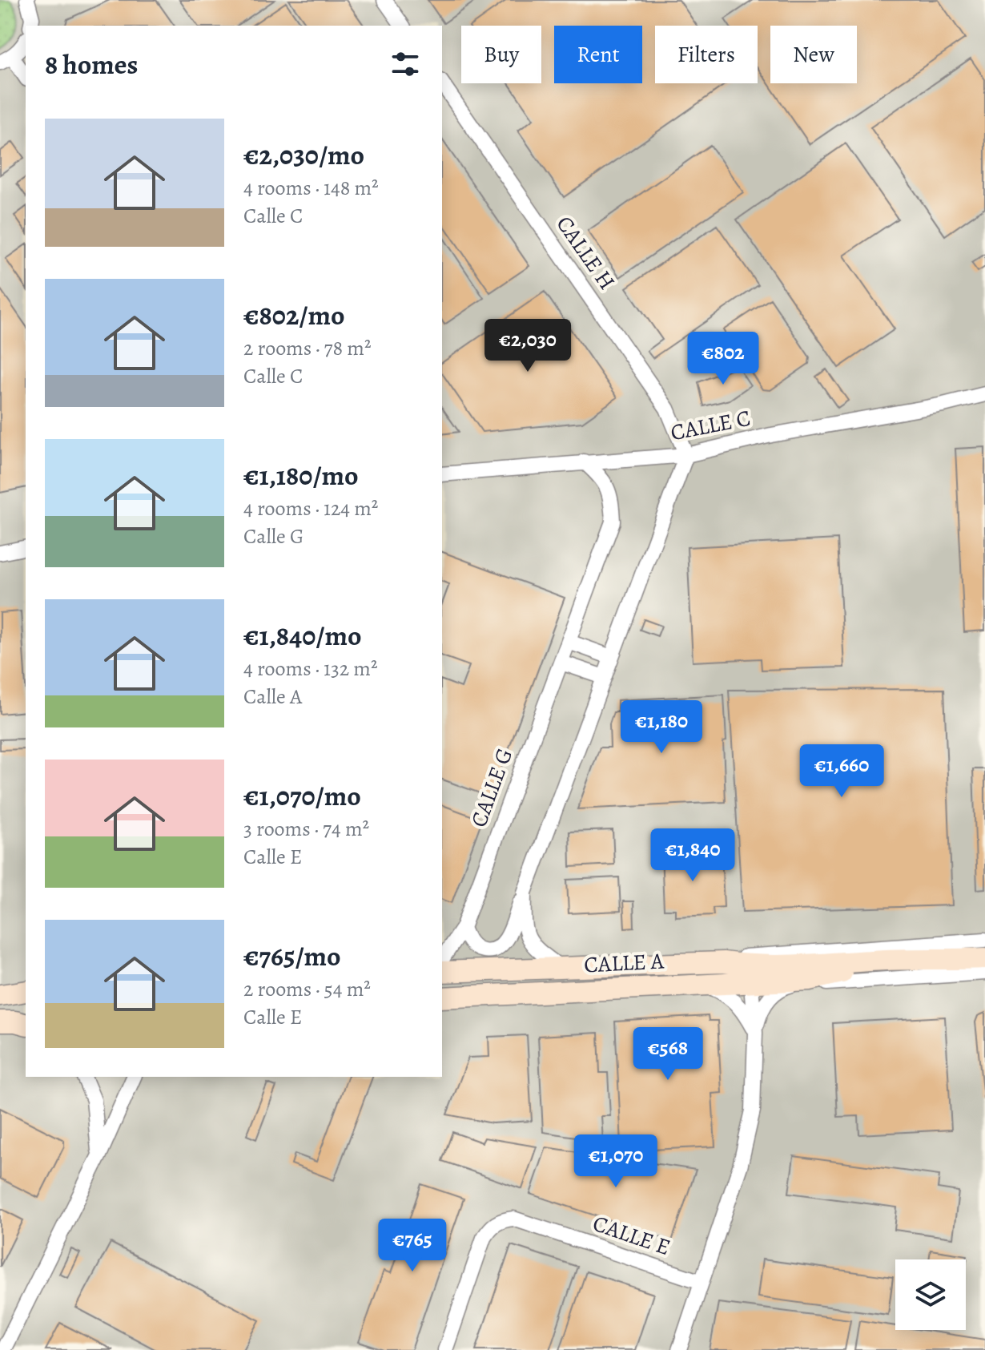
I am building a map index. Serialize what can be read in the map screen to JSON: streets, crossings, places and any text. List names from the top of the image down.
{
  "streets": {
    "street": [
      "CALLE H",
      "CALLE C",
      "CALLE G",
      "CALLE A",
      "CALLE E"
    ]
  },
  "crossings": [
    ["CALLE H", "CALLE C"],
    ["CALLE C", "CALLE G"]
  ],
  "page": {
    "chip": [
      "Buy",
      "Rent",
      "Filters",
      "New"
    ],
    "heading": "8 homes",
    "list": [
      {
        "name": "€2,030/mo",
        "note": "4 rooms · 148 m² · Calle C"
      },
      {
        "name": "€802/mo",
        "note": "2 rooms · 78 m² · Calle C"
      },
      {
        "name": "€1,180/mo",
        "note": "4 rooms · 124 m² · Calle G"
      },
      {
        "name": "€1,840/mo",
        "note": "4 rooms · 132 m² · Calle A"
      },
      {
        "name": "€1,070/mo",
        "note": "3 rooms · 74 m² · Calle E"
      },
      {
        "name": "€765/mo",
        "note": "2 rooms · 54 m² · Calle E"
      }
    ],
    "price": [
      "€2,030",
      "€802",
      "€1,180",
      "€1,660",
      "€1,840",
      "€568",
      "€1,070",
      "€765"
    ]
  }
}
